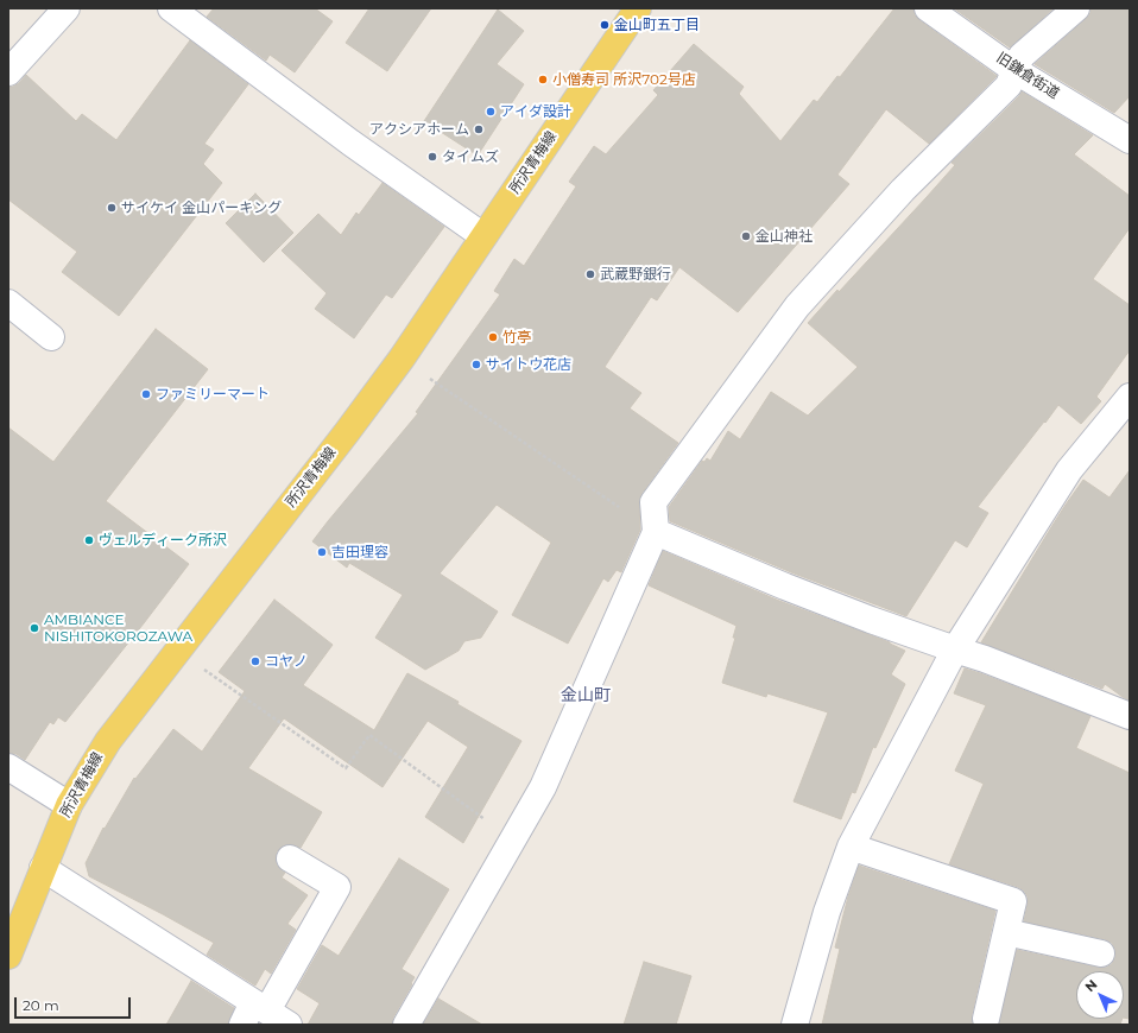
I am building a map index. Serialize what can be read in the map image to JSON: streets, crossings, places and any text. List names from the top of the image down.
{
  "streets": {
    "main road": ["所沢青梅線"],
    "street": ["旧鎌倉街道"]
  },
  "districts": ["金山町"],
  "places": [
    "金山町五丁目",
    "小僧寿司 所沢702号店",
    "アイダ設計",
    "アクシアホーム",
    "タイムズ",
    "サイケイ 金山パーキング",
    "金山神社",
    "武蔵野銀行",
    "竹亭",
    "サイトウ花店",
    "ファミリーマート",
    "ヴェルディーク所沢",
    "吉田理容",
    "AMBIANCE NISHITOKOROZAWA",
    "コヤノ"
  ],
  "scale_bar": "20 m",
  "north": "top left"
}
